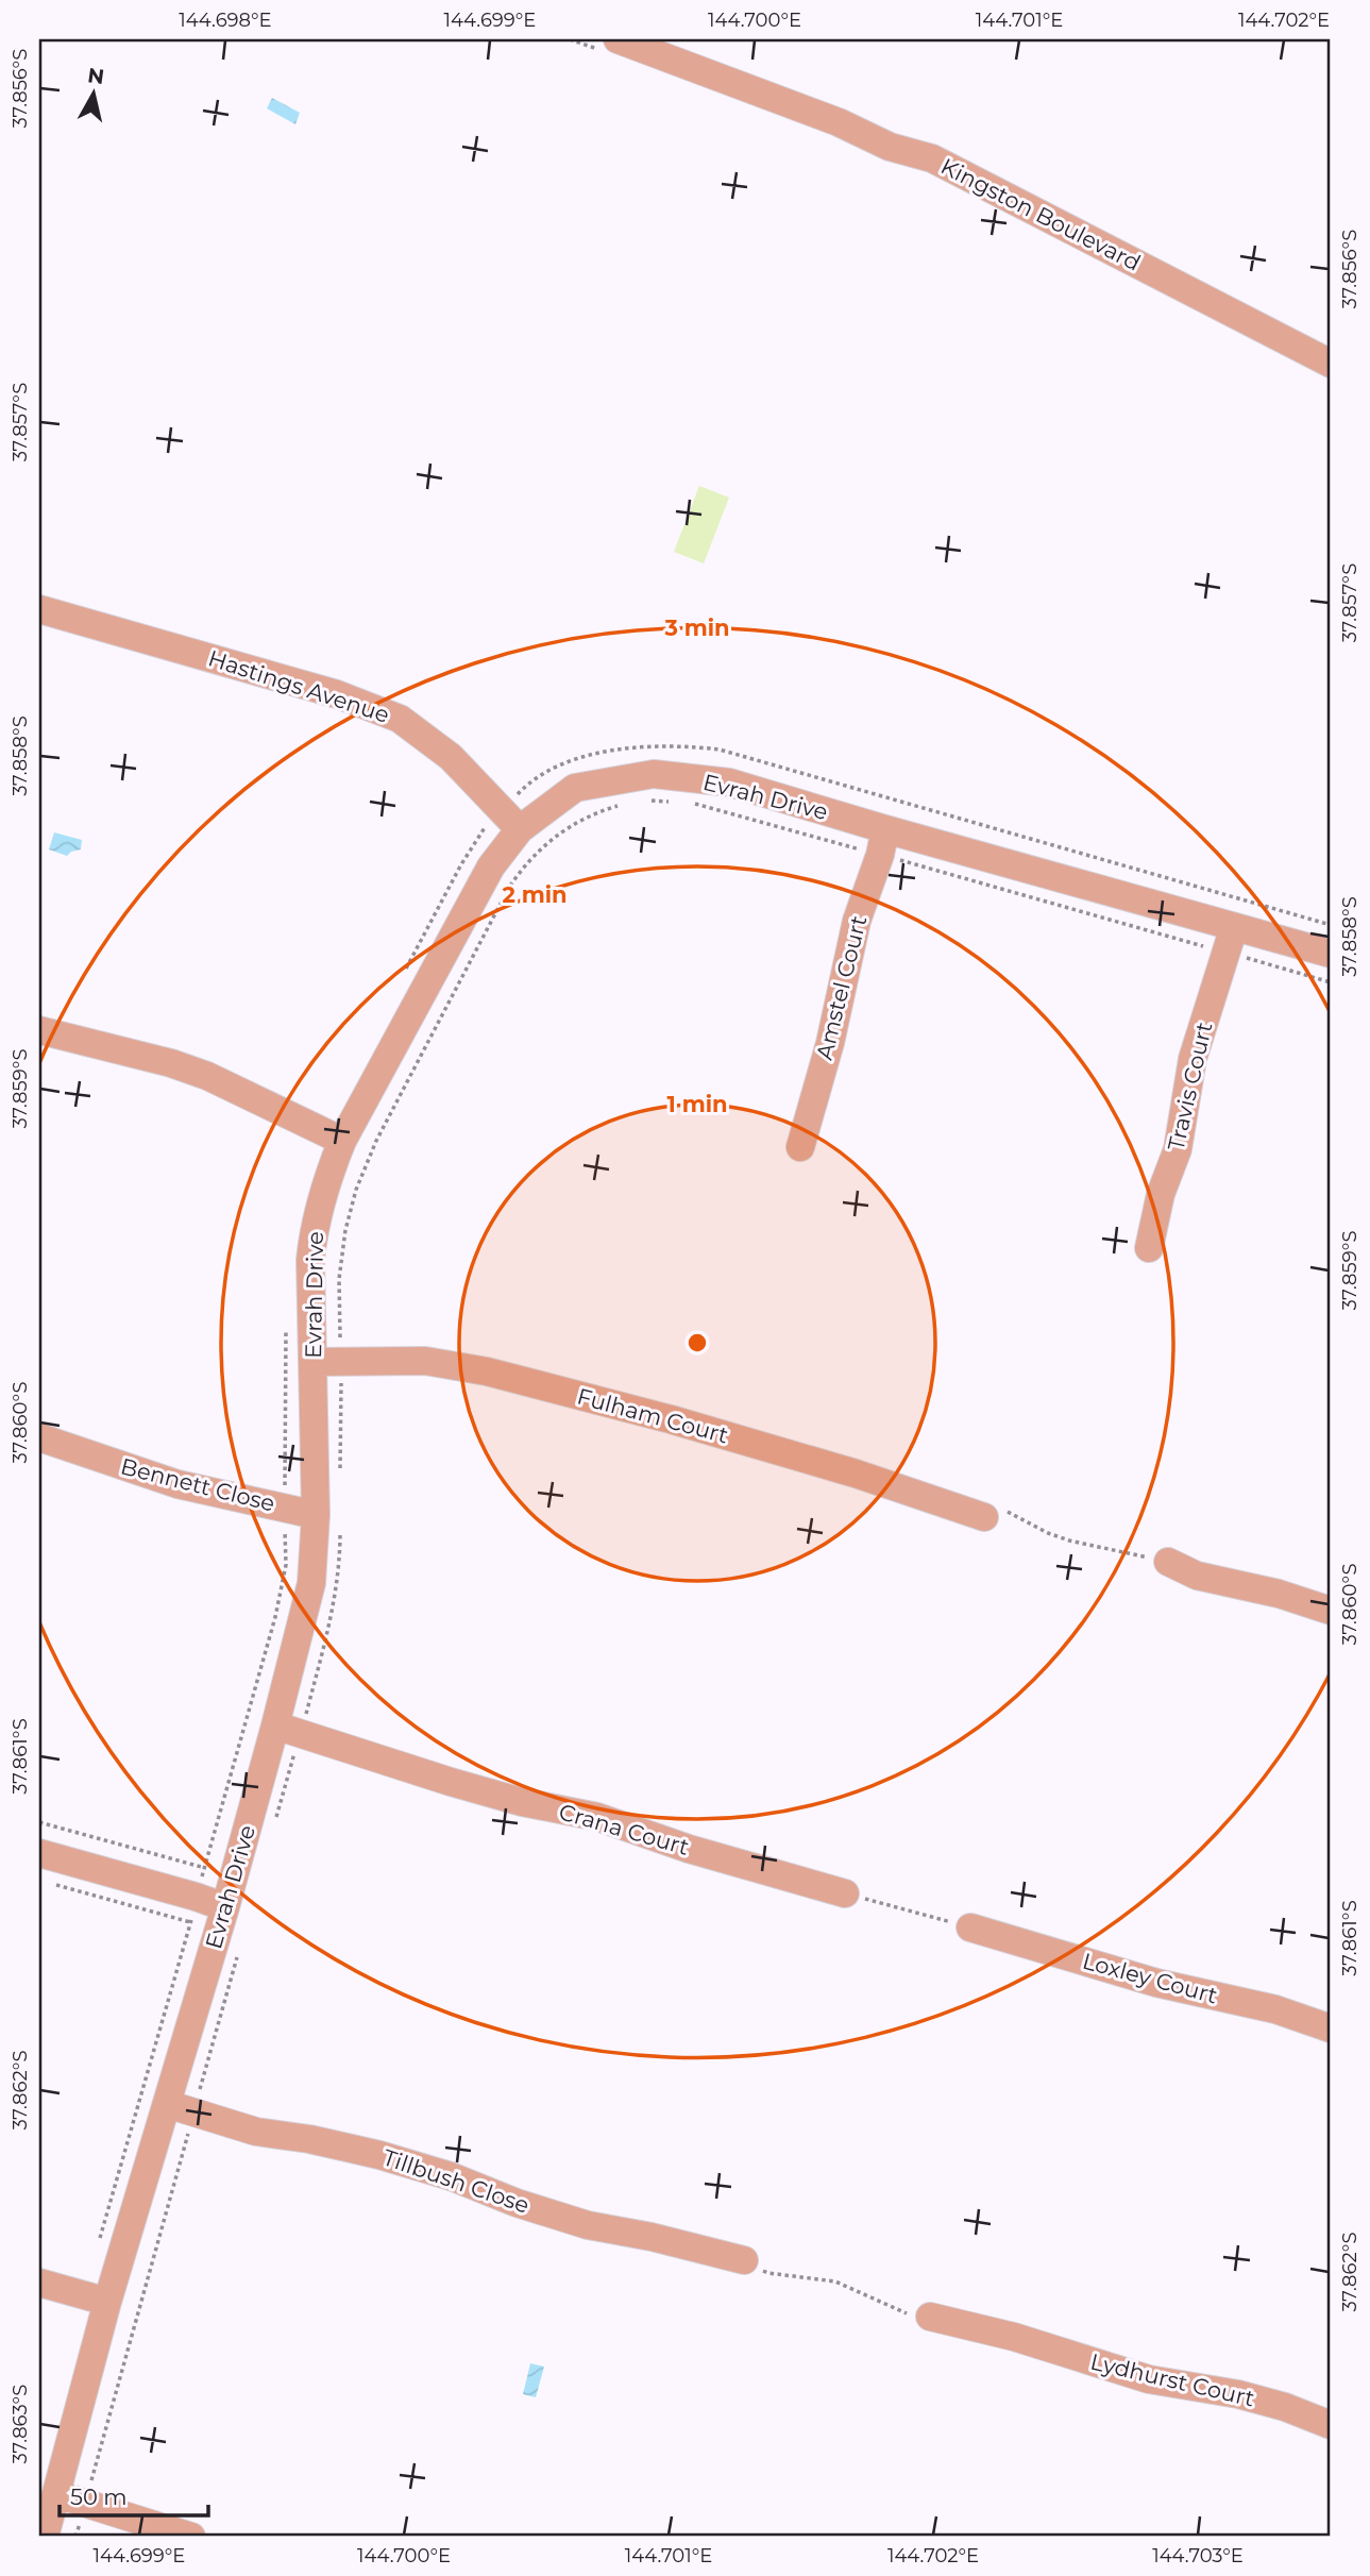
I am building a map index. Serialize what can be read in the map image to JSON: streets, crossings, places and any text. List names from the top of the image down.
{
  "streets": {
    "street": [
      "Kingston Boulevard",
      "Hastings Avenue",
      "Evrah Drive",
      "Amstel Court",
      "Travis Court",
      "Fulham Court",
      "Bennett Close",
      "Crana Court",
      "Loxley Court",
      "Tillbush Close",
      "Lydhurst Court"
    ]
  },
  "crossings": [
    ["Hastings Avenue", "Evrah Drive"],
    ["Evrah Drive", "Amstel Court"],
    ["Evrah Drive", "Travis Court"],
    ["Evrah Drive", "Fulham Court"],
    ["Evrah Drive", "Bennett Close"],
    ["Evrah Drive", "Crana Court"],
    ["Evrah Drive", "Tillbush Close"]
  ],
  "scale_bar": "50 m",
  "north": "top",
  "coordinates": [
    "144.698°E",
    "144.699°E",
    "144.700°E",
    "144.701°E",
    "144.702°E",
    "37.856°S",
    "37.857°S",
    "37.858°S",
    "37.859°S",
    "37.860°S",
    "37.861°S",
    "37.862°S",
    "37.863°S",
    "144.703°E"
  ],
  "rings": ["3 min", "2 min", "1 min"]
}
